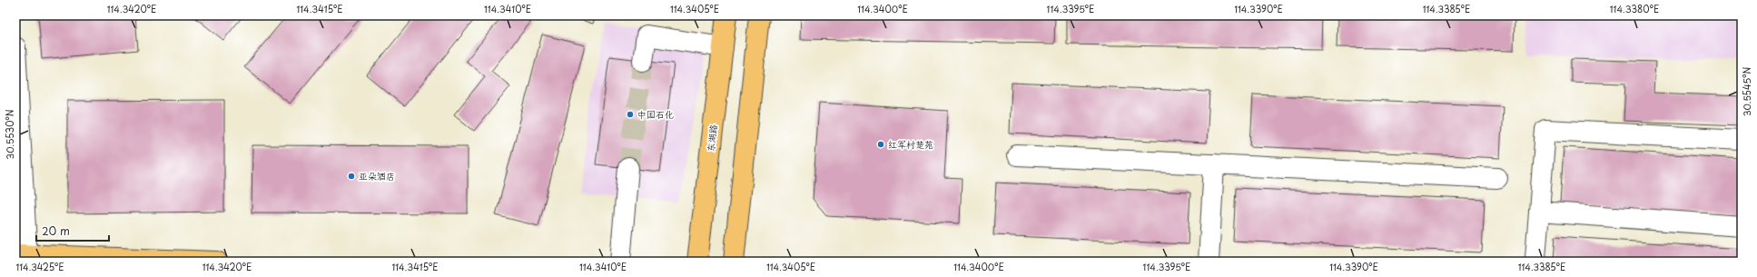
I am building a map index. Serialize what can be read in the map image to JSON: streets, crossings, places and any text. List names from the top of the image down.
{
  "streets": {
    "main road": ["东湖路"]
  },
  "places": ["中国石化", "红军村楚苑", "亚朵酒店"],
  "scale_bar": "20 m",
  "coordinates": [
    "114.3420°E",
    "114.3415°E",
    "114.3410°E",
    "114.3405°E",
    "114.3400°E",
    "114.3395°E",
    "114.3390°E",
    "114.3385°E",
    "114.3380°E",
    "30.5545°N",
    "30.5530°N",
    "114.3425°E"
  ]
}
